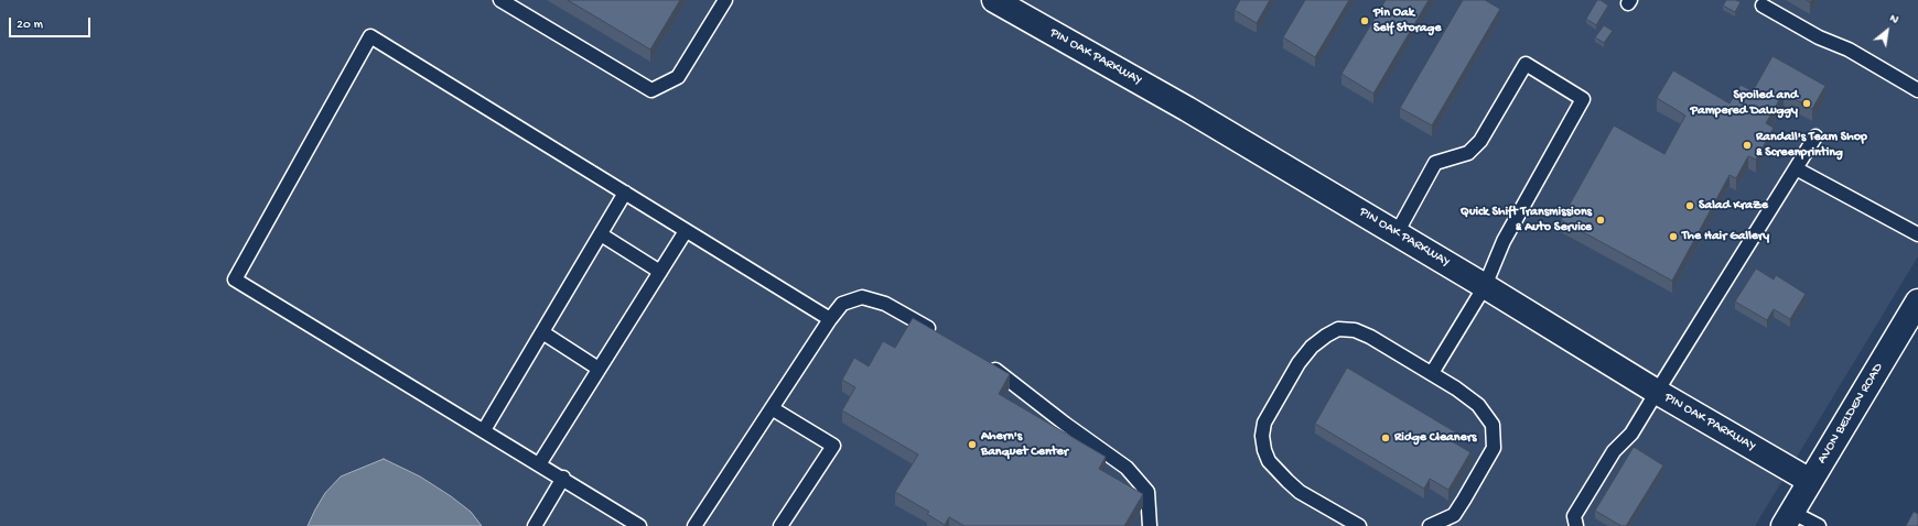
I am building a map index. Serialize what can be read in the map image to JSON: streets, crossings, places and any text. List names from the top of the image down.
{
  "streets": {
    "street": ["PIN OAK PARKWAY", "AVON BELDEN ROAD"]
  },
  "crossings": [
    ["PIN OAK PARKWAY", "AVON BELDEN ROAD"]
  ],
  "places": [
    "Pin Oak Self Storage",
    "Spoiled and Pampered Dawggy",
    "Randall's Team Shop & Screenprinting",
    "Salad KraZe",
    "Quick Shift Transmissions & Auto Service",
    "The Hair Gallery",
    "Ridge Cleaners",
    "Ahern's Banquet Center"
  ],
  "scale_bar": "20 m",
  "north": "top right"
}
